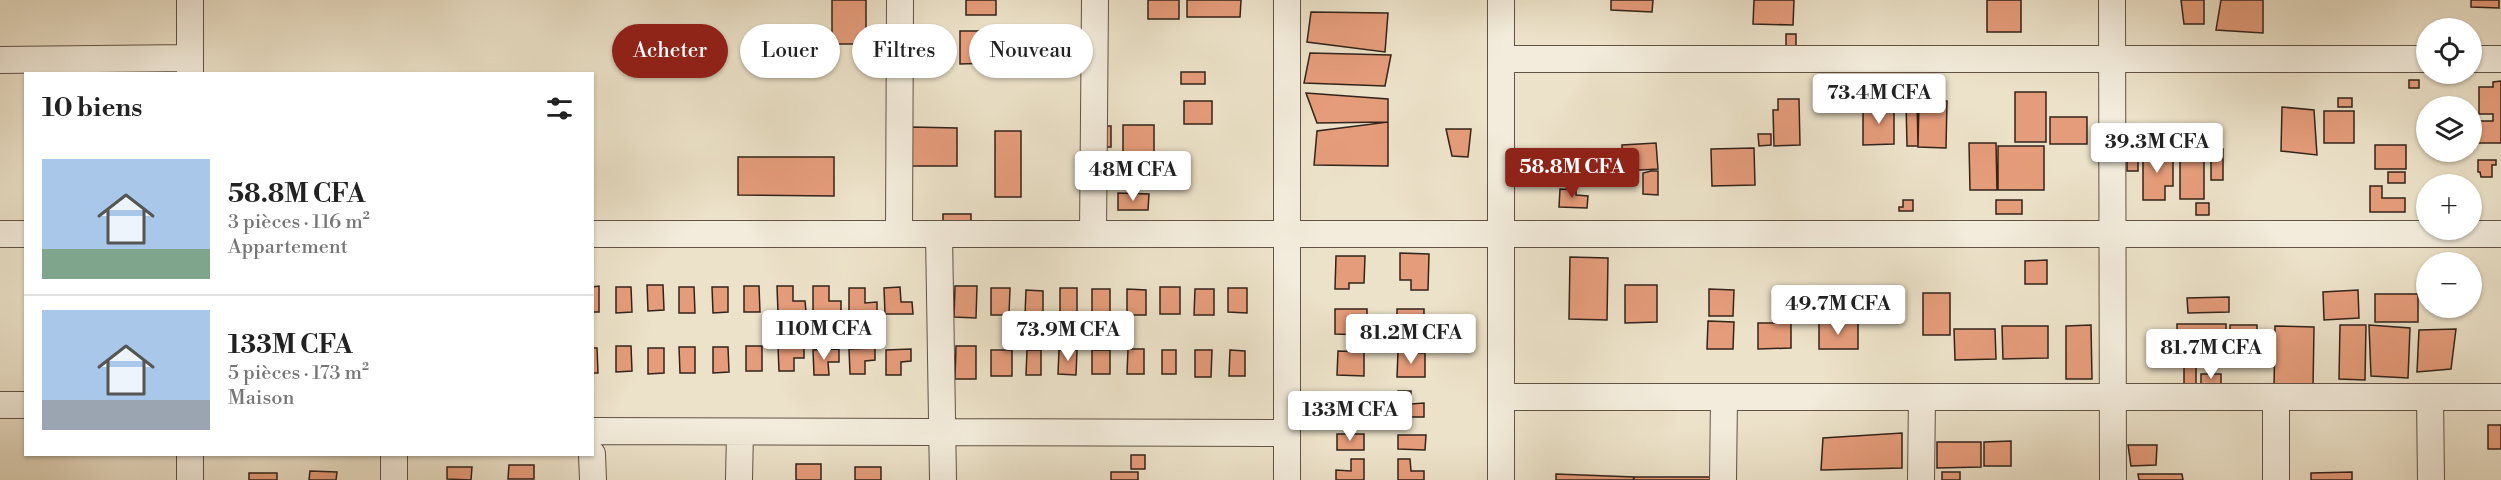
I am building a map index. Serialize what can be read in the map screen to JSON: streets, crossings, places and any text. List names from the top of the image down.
{
  "page": {
    "map_buttons": ["+", "−"],
    "chip": [
      "Acheter",
      "Louer",
      "Filtres",
      "Nouveau"
    ],
    "heading": "10 biens",
    "price": [
      "73.4M CFA",
      "39.3M CFA",
      "58.8M CFA",
      "48M CFA",
      "49.7M CFA",
      "110M CFA",
      "73.9M CFA",
      "81.2M CFA",
      "81.7M CFA",
      "133M CFA"
    ],
    "list": [
      {
        "name": "58.8M CFA",
        "note": "3 pièces · 116 m² · Appartement"
      },
      {
        "name": "133M CFA",
        "note": "5 pièces · 173 m² · Maison"
      }
    ]
  }
}
